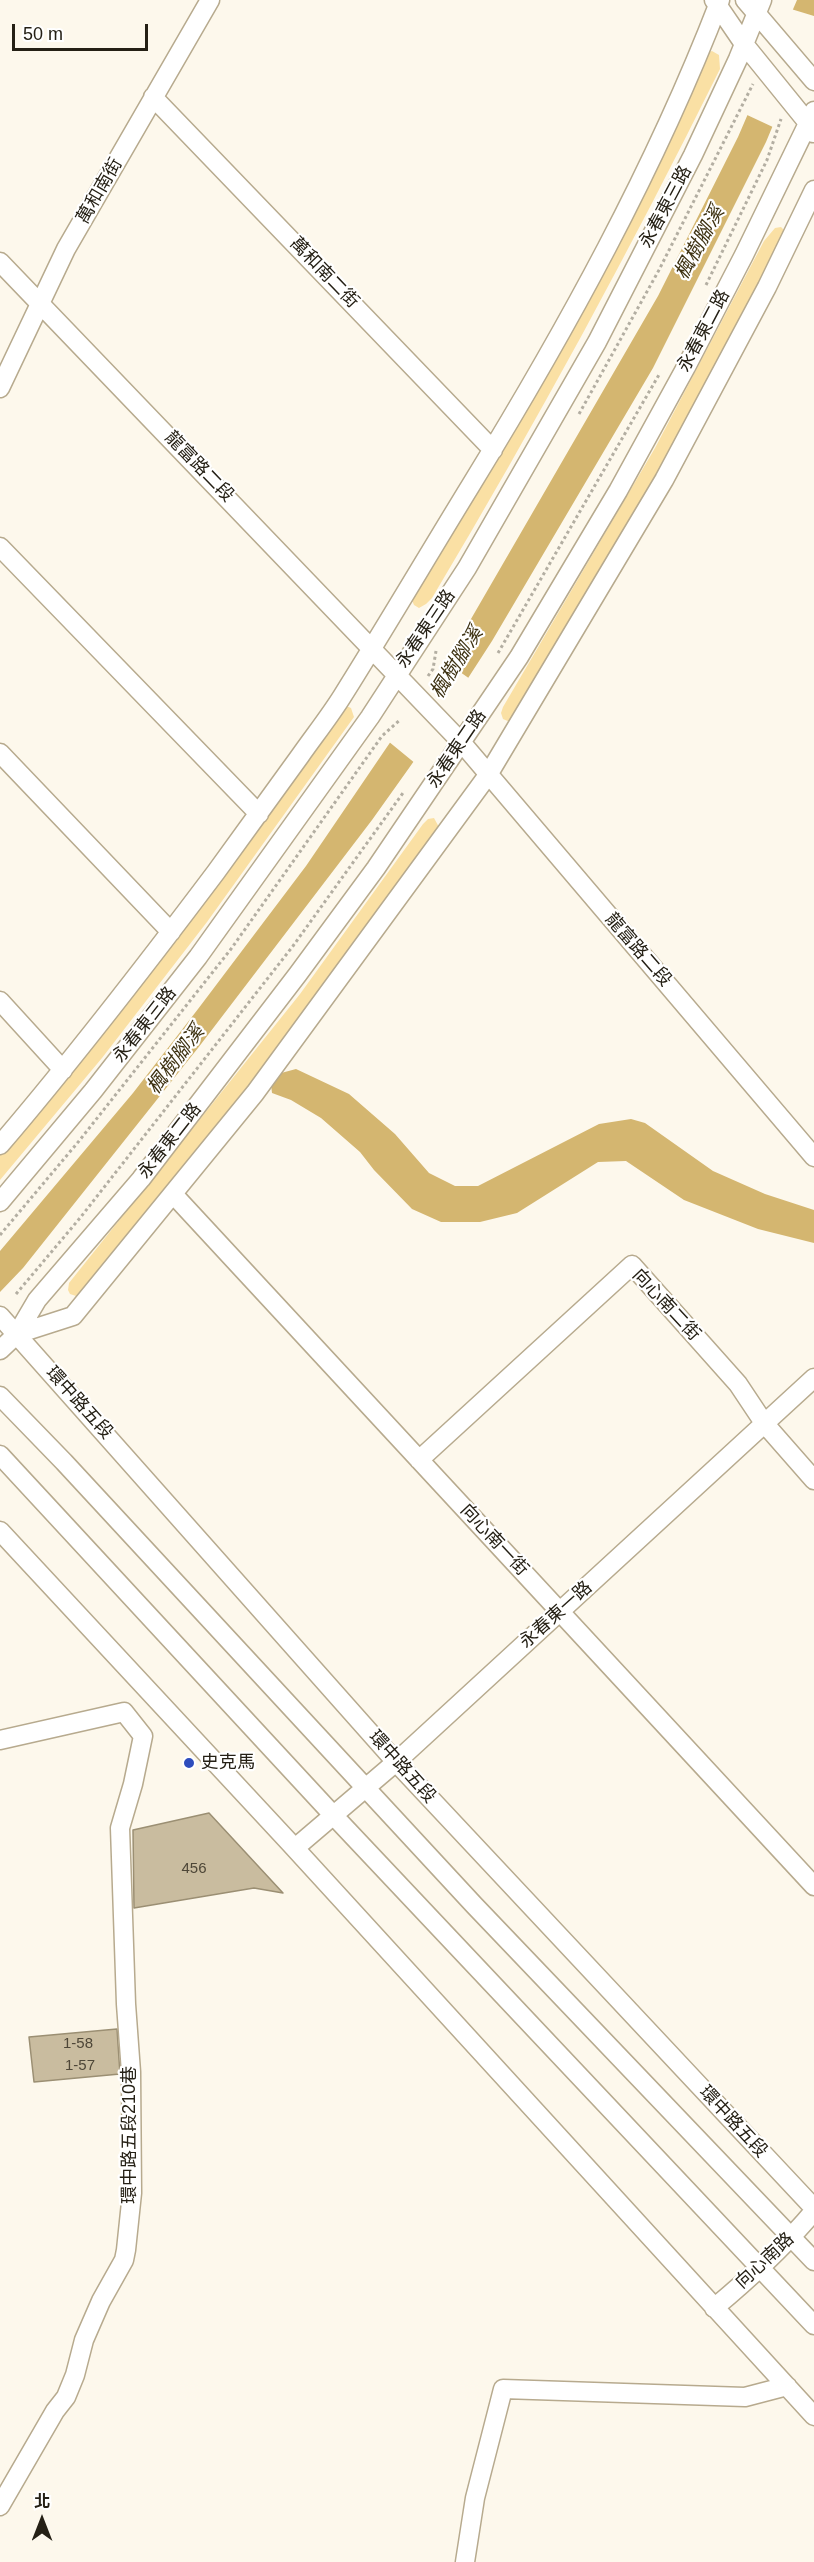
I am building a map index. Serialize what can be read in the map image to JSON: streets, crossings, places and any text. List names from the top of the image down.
{
  "streets": {
    "street": [
      "萬和南街",
      "永春東三路",
      "萬和南二街",
      "永春東二路",
      "龍富路二段",
      "向心南二街",
      "環中路五段",
      "向心南一街",
      "永春東一路",
      "環中路五段210巷",
      "向心南路"
    ]
  },
  "crossings": [
    ["萬和南街", "萬和南二街"],
    ["萬和南街", "龍富路二段"],
    ["永春東三路", "萬和南二街"],
    ["永春東三路", "龍富路二段"],
    ["永春東二路", "龍富路二段"],
    ["永春東二路", "環中路五段"],
    ["永春東二路", "向心南一街"],
    ["向心南二街", "向心南一街"],
    ["向心南二街", "永春東一路"],
    ["環中路五段", "永春東一路"],
    ["環中路五段", "向心南路"],
    ["向心南一街", "永春東一路"]
  ],
  "water": ["楓樹腳溪"],
  "places": ["史克馬"],
  "house_numbers": ["456", "1-58", "1-57"],
  "scale_bar": "50 m",
  "north": "top"
}
